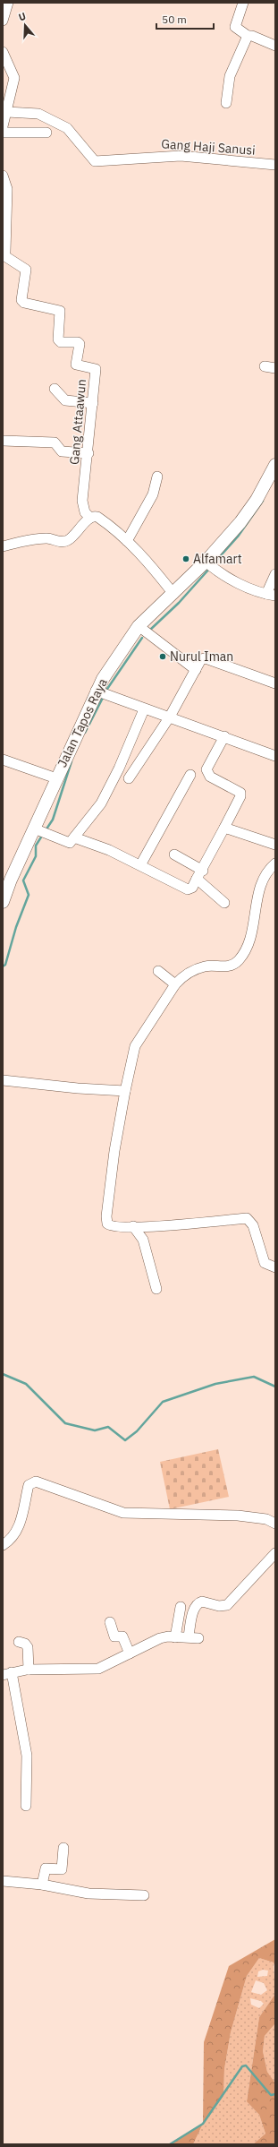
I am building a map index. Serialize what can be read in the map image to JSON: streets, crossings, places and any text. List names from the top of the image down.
{
  "streets": {
    "main road": ["Jalan Tapos Raya"],
    "street": ["Gang Haji Sanusi", "Gang Attaawun"]
  },
  "places": ["Alfamart", "Nurul Iman"],
  "scale_bar": "50 m",
  "north": "top"
}
